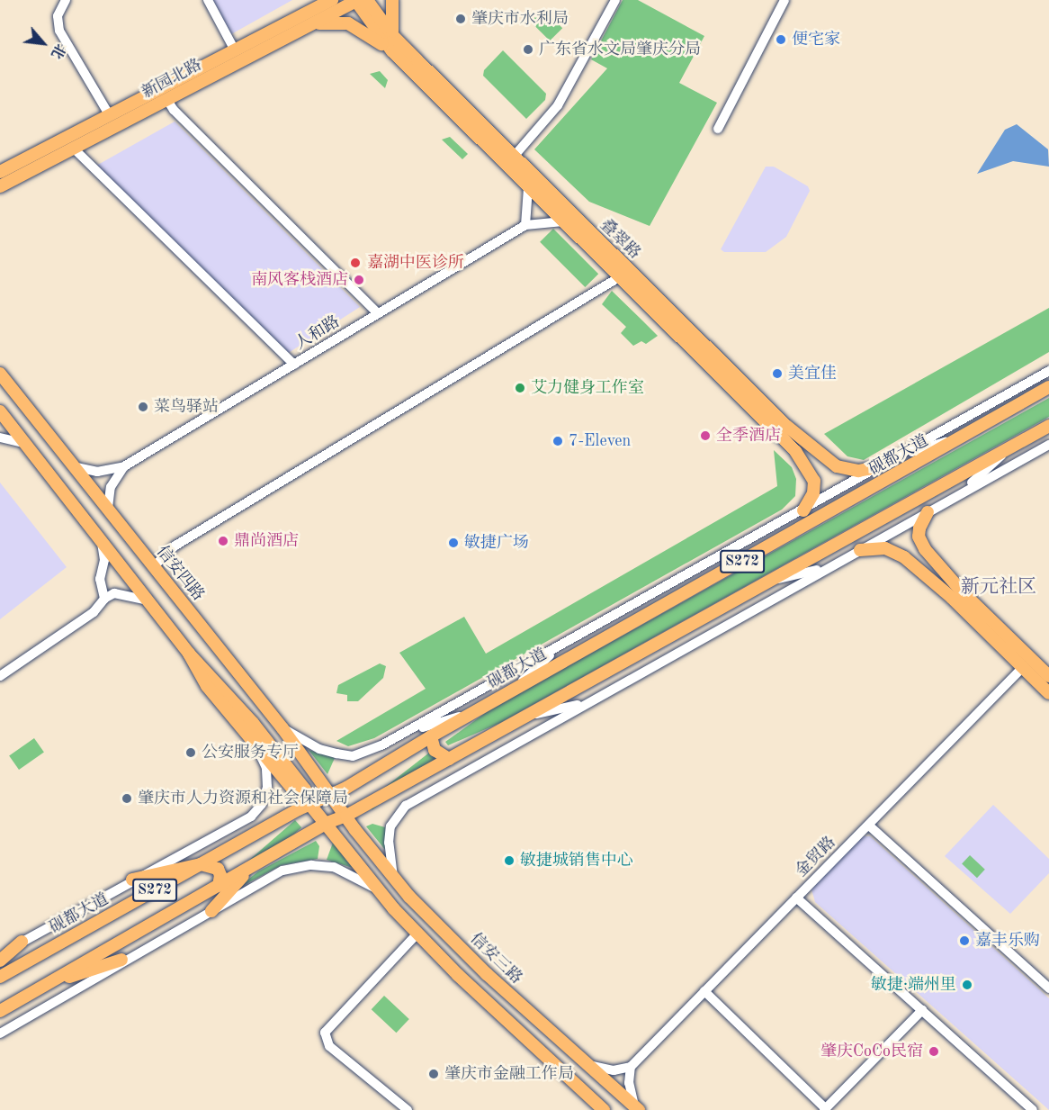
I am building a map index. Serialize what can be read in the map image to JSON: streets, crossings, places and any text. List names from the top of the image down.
{
  "streets": {
    "main road": [
      "新园北路",
      "叠翠路",
      "砚都大道",
      "S272",
      "信安四路",
      "信安三路"
    ],
    "street": ["人和路", "金贸路"]
  },
  "crossings": [
    ["新园北路", "叠翠路"],
    ["叠翠路", "砚都大道"],
    ["砚都大道", "信安四路"],
    ["S272", "信安四路"],
    ["S272", "信安三路"],
    ["信安四路", "信安三路"]
  ],
  "districts": ["新元社区"],
  "places": [
    "肇庆市水利局",
    "便宅家",
    "广东省水文局肇庆分局",
    "嘉湖中医诊所",
    "南风客栈酒店",
    "美宜佳",
    "艾力健身工作室",
    "菜鸟驿站",
    "全季酒店",
    "7-Eleven",
    "鼎尚酒店",
    "敏捷广场",
    "公安服务专厅",
    "肇庆市人力资源和社会保障局",
    "敏捷城销售中心",
    "嘉丰乐购",
    "敏捷·端州里",
    "肇庆CoCo民宿",
    "肇庆市金融工作局"
  ],
  "north": "bottom right"
}
